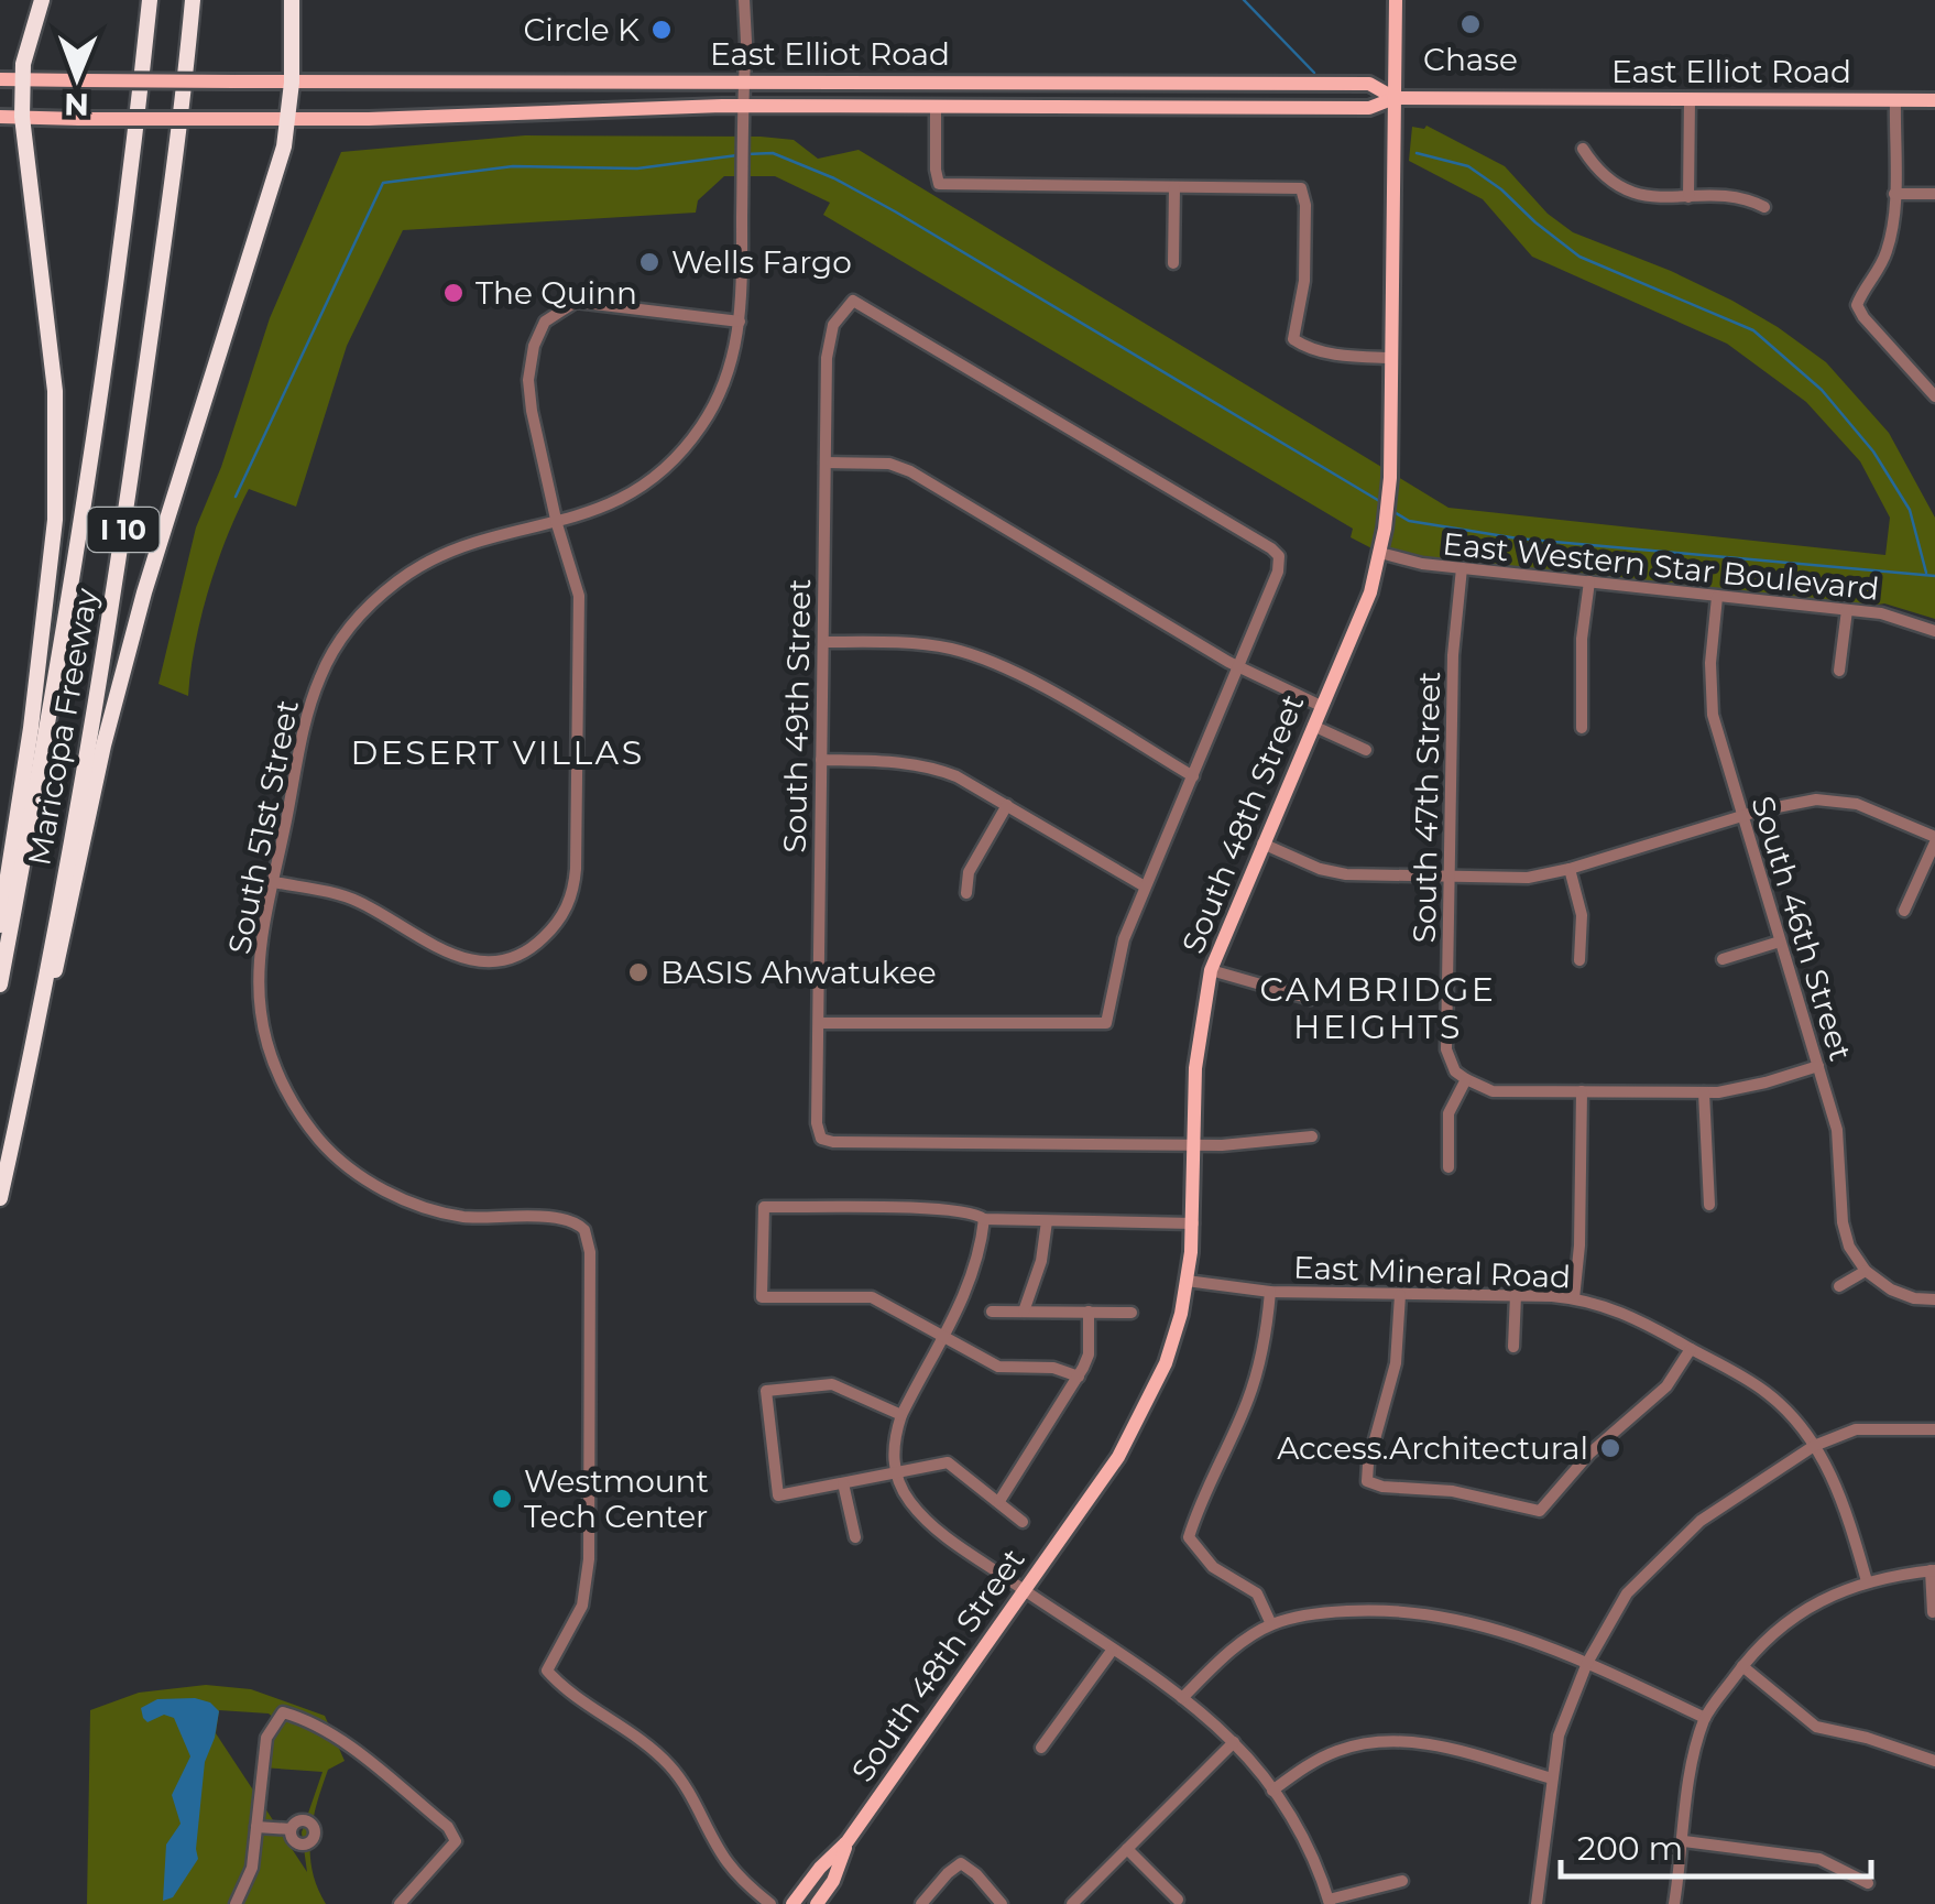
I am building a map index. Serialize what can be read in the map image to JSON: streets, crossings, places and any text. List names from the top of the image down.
{
  "streets": {
    "highway": ["I 10", "Maricopa Freeway"],
    "main road": ["East Elliot Road", "South 48th Street"],
    "street": [
      "East Western Star Boulevard",
      "South 49th Street",
      "South 47th Street",
      "South 51st Street",
      "South 46th Street",
      "East Mineral Road"
    ]
  },
  "crossings": [
    ["East Elliot Road", "South 48th Street"],
    ["East Elliot Road", "South 51st Street"],
    ["East Western Star Boulevard", "South 47th Street"],
    ["East Western Star Boulevard", "South 48th Street"],
    ["East Western Star Boulevard", "South 46th Street"],
    ["South 49th Street", "South 48th Street"],
    ["South 48th Street", "East Mineral Road"]
  ],
  "districts": ["DESERT VILLAS", "CAMBRIDGE HEIGHTS"],
  "places": [
    "Chase",
    "Circle K",
    "Wells Fargo",
    "The Quinn",
    "BASIS Ahwatukee",
    "Access.Architectural",
    "Westmount Tech Center"
  ],
  "scale_bar": "200 m",
  "north": "bottom"
}
